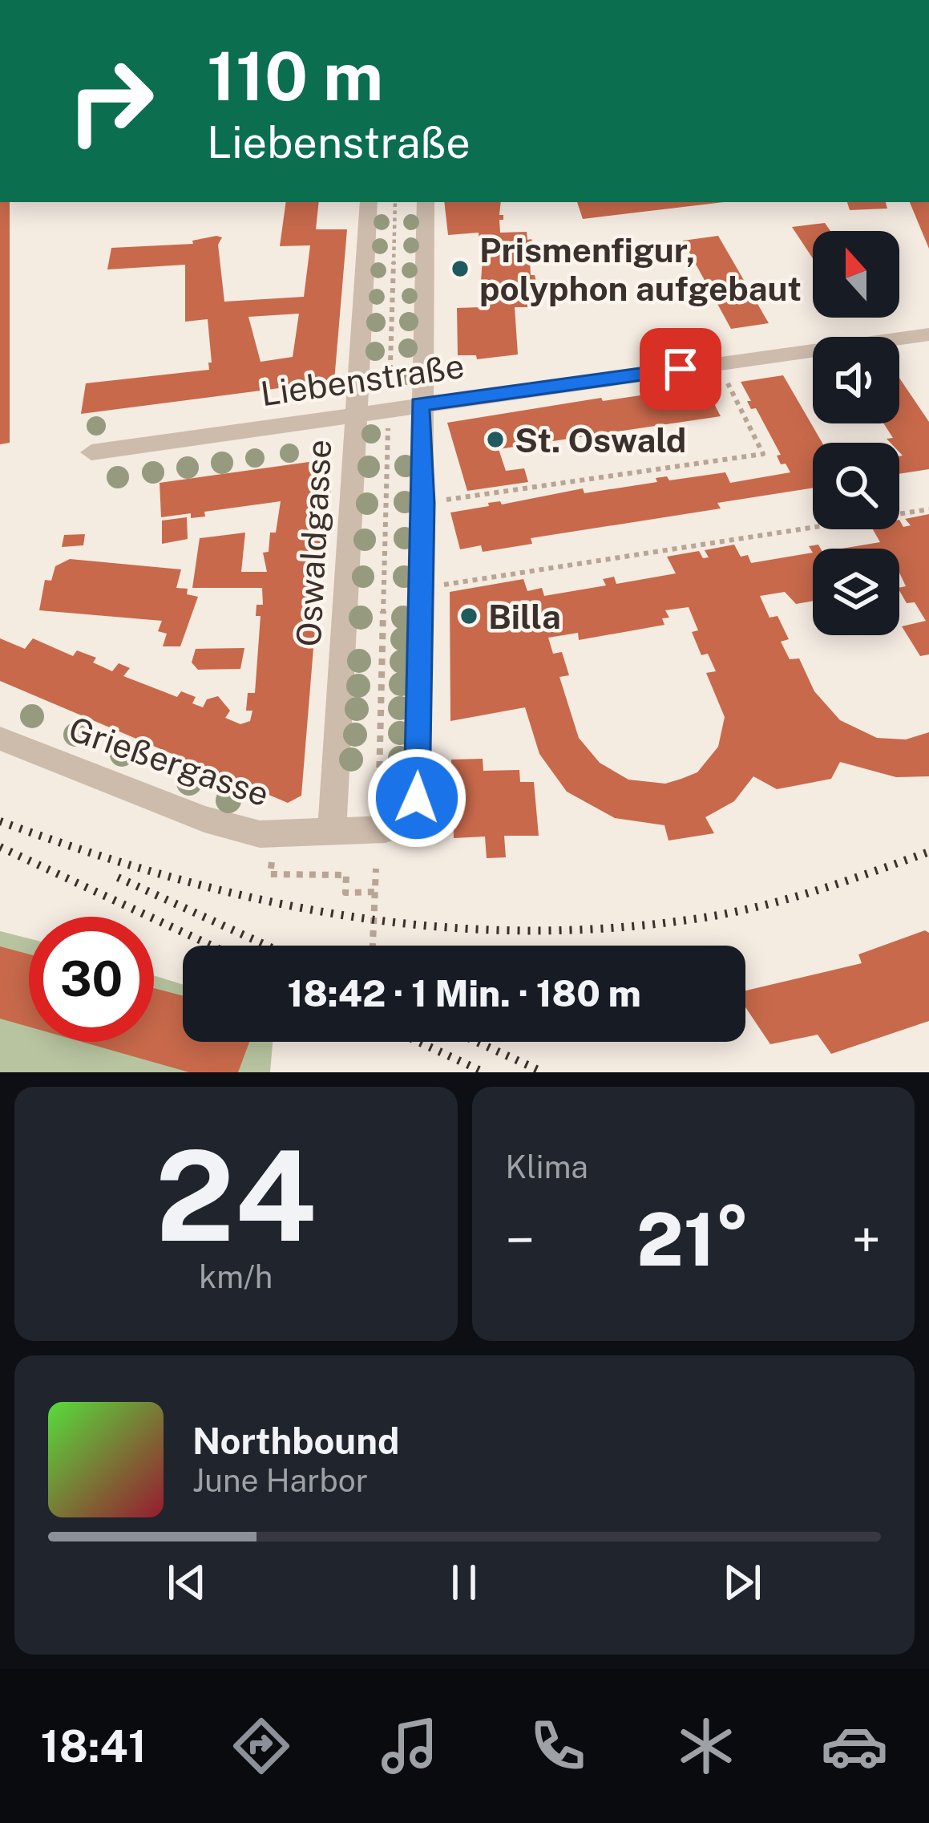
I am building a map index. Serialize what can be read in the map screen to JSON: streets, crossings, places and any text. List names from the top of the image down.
{
  "streets": {
    "street": ["Liebenstraße", "Oswaldgasse", "Grießergasse"]
  },
  "crossings": [
    ["Liebenstraße", "Oswaldgasse"],
    ["Oswaldgasse", "Grießergasse"]
  ],
  "places": ["Prismenfigur, polyphon aufgebaut", "St. Oswald", "Billa"],
  "north": "top",
  "page": {
    "turn": ["110 m", "Liebenstraße"],
    "limit": "30",
    "trip": "18:42 · 1 Min. · 180 m",
    "tile": [
      ["24", "km/h"],
      "Klima"
    ],
    "heat": ["−", "21°", "+"],
    "song": ["Northbound", "June Harbor"],
    "tabs": "18:41"
  }
}
